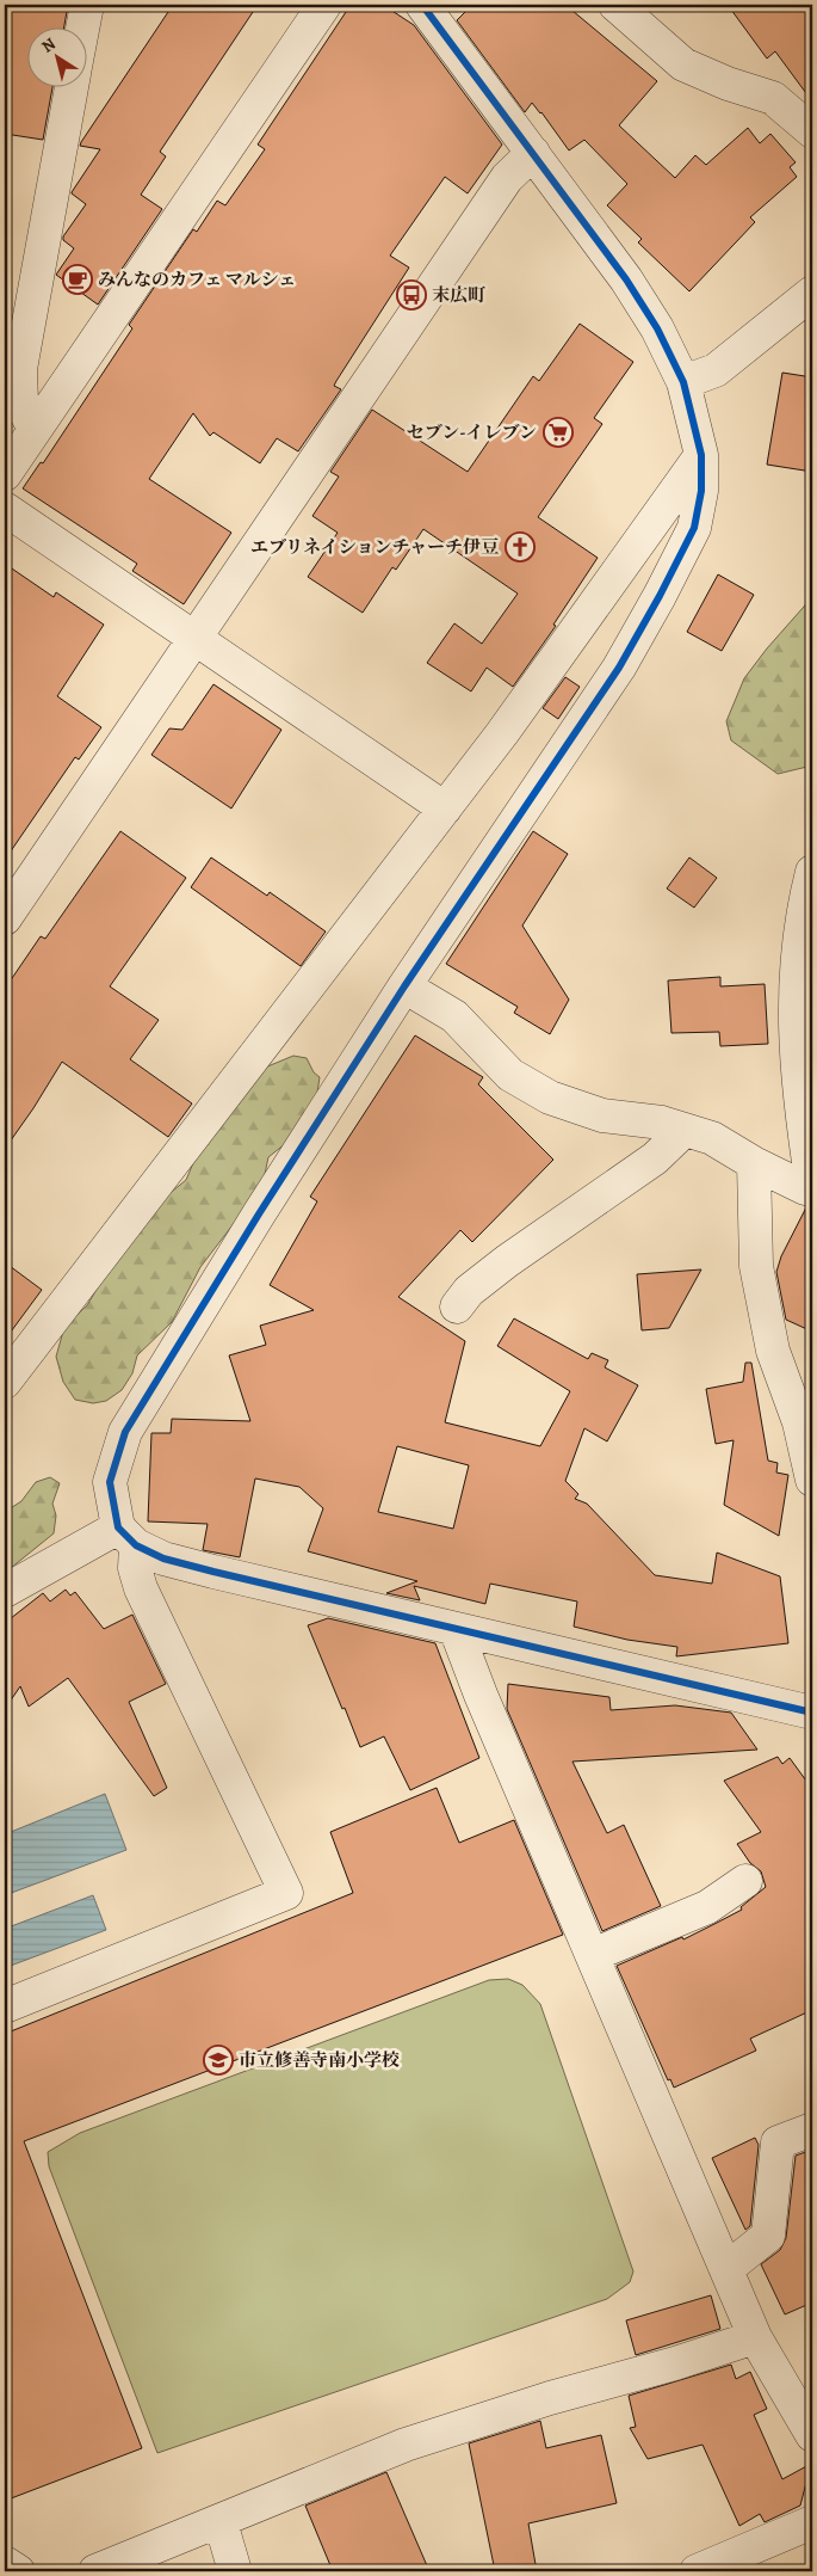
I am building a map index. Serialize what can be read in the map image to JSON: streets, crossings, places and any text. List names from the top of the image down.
{
  "places": {
    "cafe": ["みんなのカフェ マルシェ"],
    "bus stop": ["末広町"],
    "supermarket": ["セブン-イレブン"],
    "church": ["エブリネイションチャーチ伊豆"],
    "school or university": ["市立修善寺南小学校"]
  },
  "north": "top left"
}
